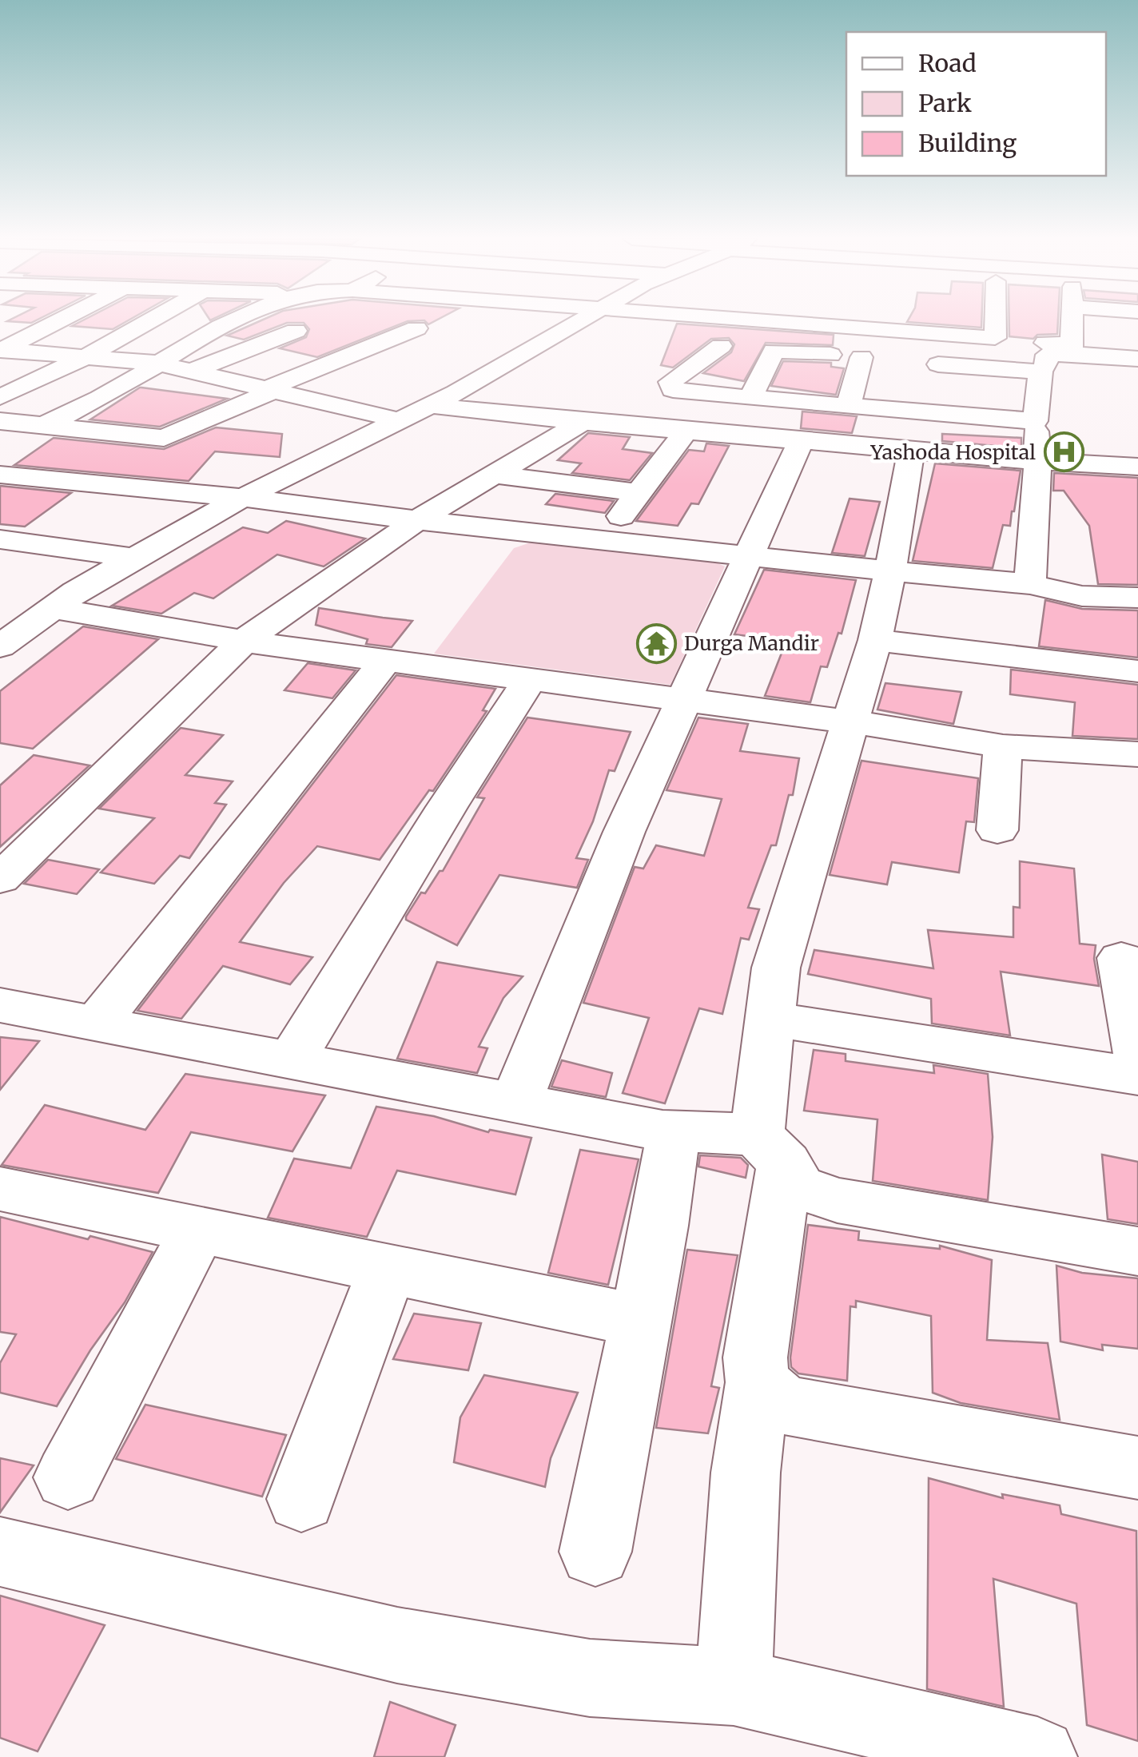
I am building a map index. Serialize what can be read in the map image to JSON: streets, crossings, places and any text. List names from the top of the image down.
{
  "places": {
    "hospital": ["Yashoda Hospital"],
    "temple": ["Durga Mandir"]
  },
  "legend": ["Road", "Park", "Building"]
}
